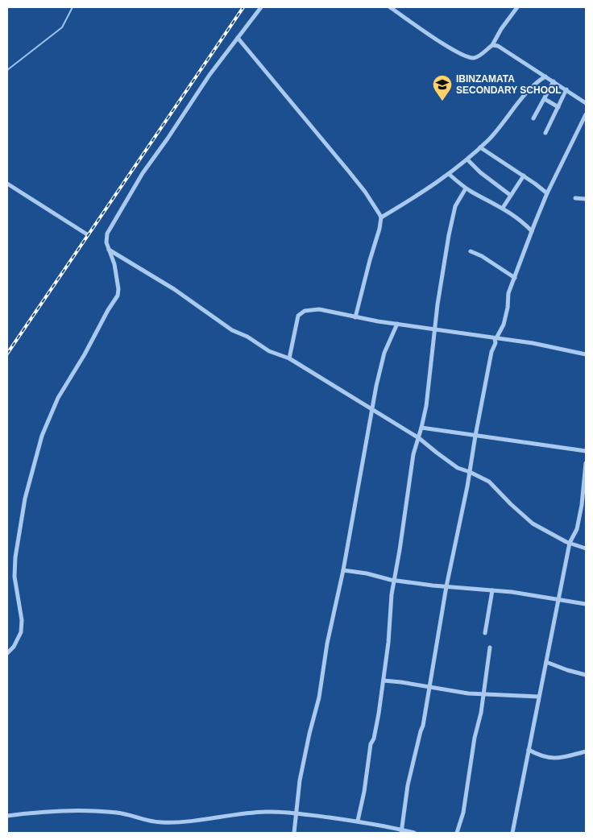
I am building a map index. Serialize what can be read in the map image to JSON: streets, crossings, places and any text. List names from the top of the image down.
{
  "places": {
    "school or university": ["IBINZAMATA SECONDARY SCHOOL"]
  }
}
